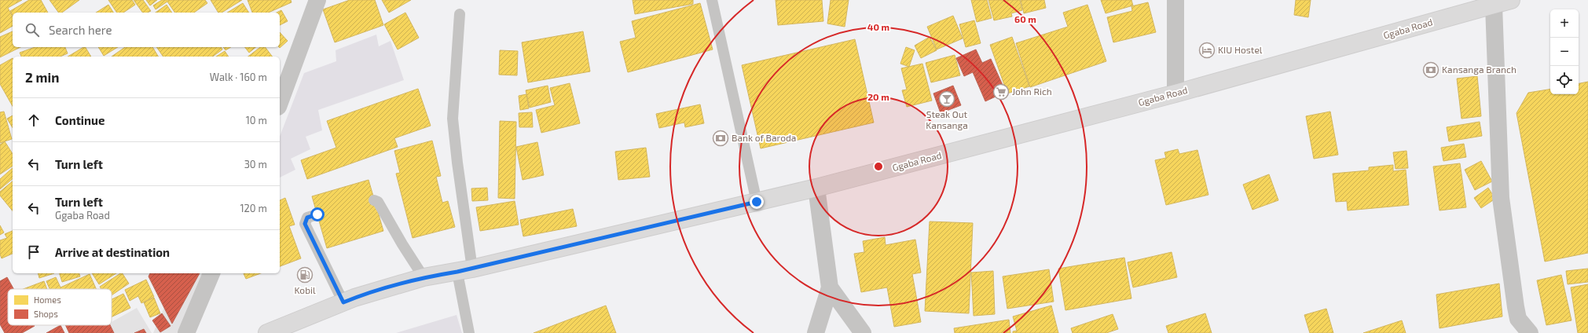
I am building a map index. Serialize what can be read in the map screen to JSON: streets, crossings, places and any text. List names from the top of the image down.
{
  "streets": {
    "main road": ["Ggaba Road"]
  },
  "places": {
    "hotel": ["KIU Hostel"],
    "bank": ["Kansanga Branch", "Bank of Baroda"],
    "supermarket": ["John Rich"],
    "bar": ["Steak Out Kansanga"],
    "fuel station": ["Kobil"]
  },
  "legend": ["Homes", "Shops"],
  "page": {
    "map_buttons": ["+", "−"],
    "search": "Search here",
    "heading": ["2 min", "Walk · 160 m"],
    "list": [
      ["Continue", "10 m"],
      ["Turn left", "30 m"],
      ["Turn left", "Ggaba Road", "120 m"],
      "Arrive at destination"
    ]
  },
  "rings": ["60 m", "40 m", "20 m"]
}
